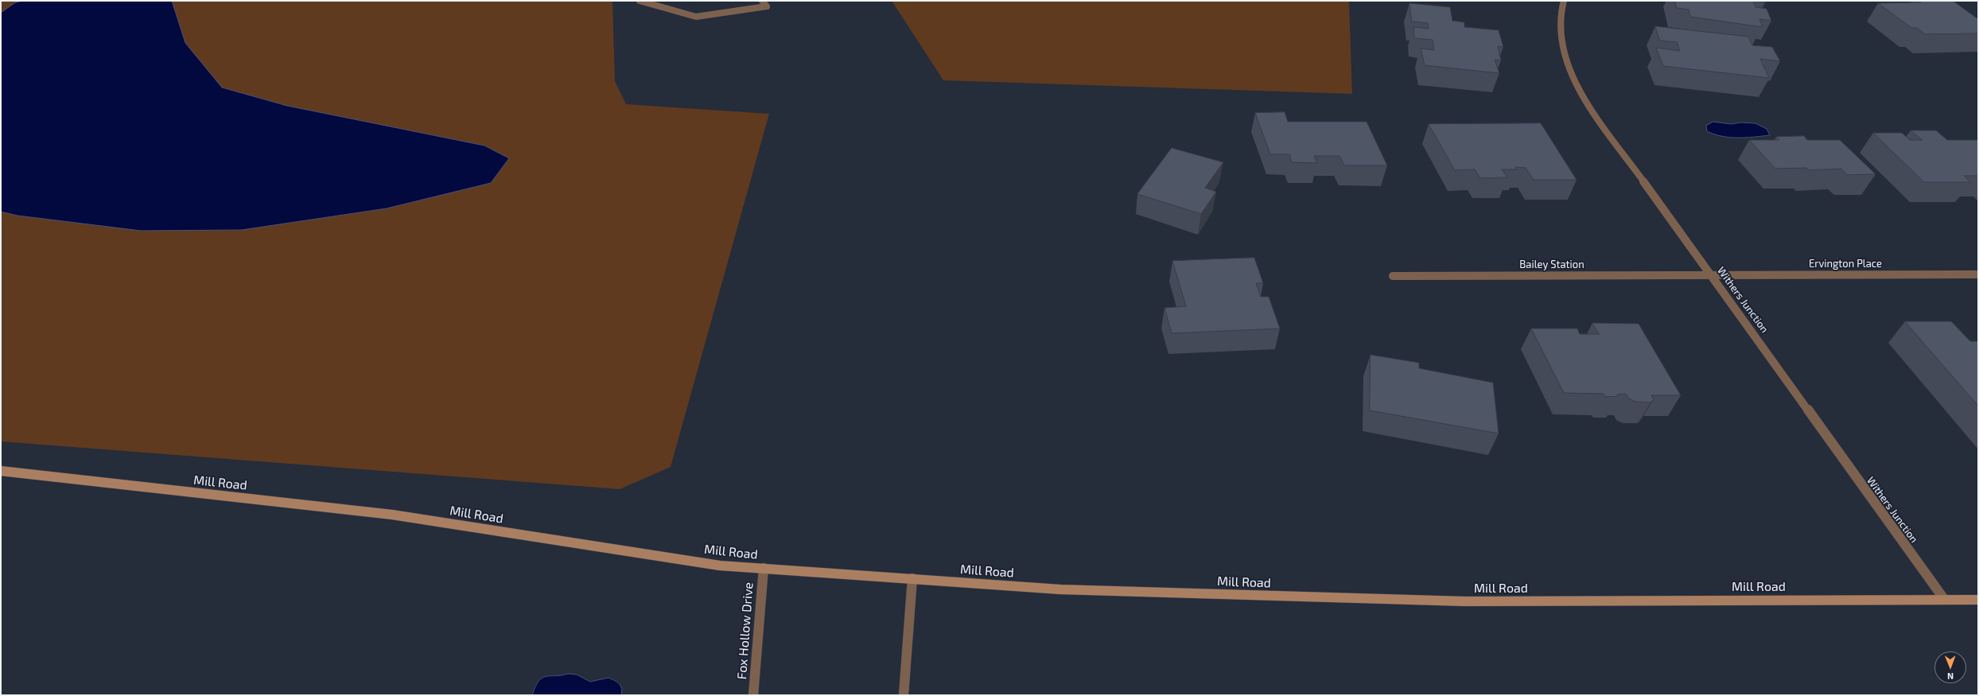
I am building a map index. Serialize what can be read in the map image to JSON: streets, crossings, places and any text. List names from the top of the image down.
{
  "streets": {
    "street": [
      "Ervington Place",
      "Bailey Station",
      "Withers Junction",
      "Mill Road",
      "Fox Hollow Drive"
    ]
  },
  "crossings": [
    ["Ervington Place", "Bailey Station"],
    ["Ervington Place", "Withers Junction"],
    ["Bailey Station", "Withers Junction"],
    ["Withers Junction", "Mill Road"],
    ["Mill Road", "Fox Hollow Drive"]
  ],
  "north": "bottom"
}
